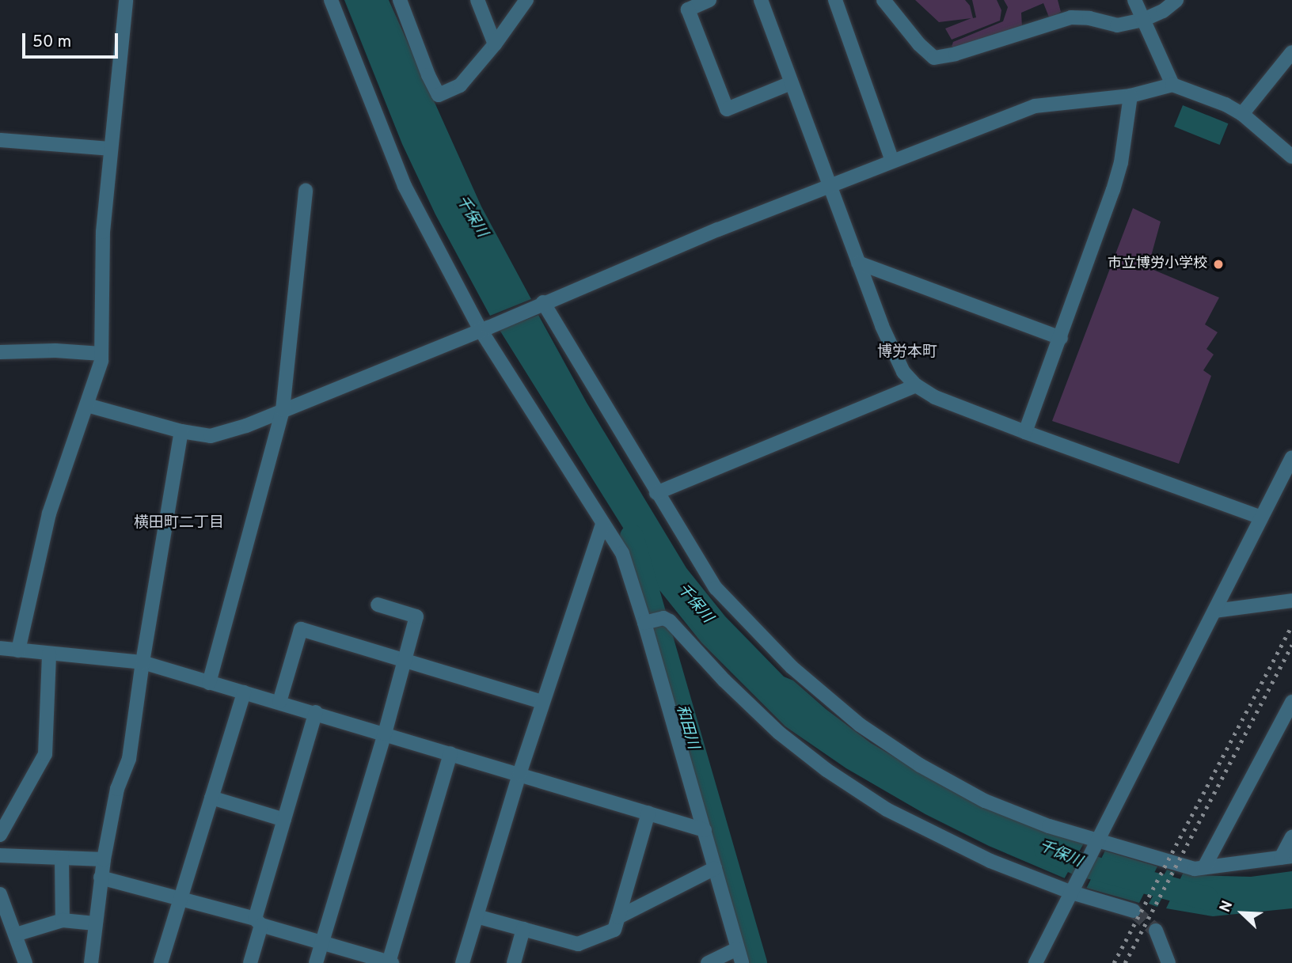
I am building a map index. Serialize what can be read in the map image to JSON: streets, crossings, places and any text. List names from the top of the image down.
{
  "districts": ["博労本町", "横田町二丁目"],
  "water": ["千保川", "和田川"],
  "places": ["市立博労小学校"],
  "scale_bar": "50 m",
  "north": "top left"
}
